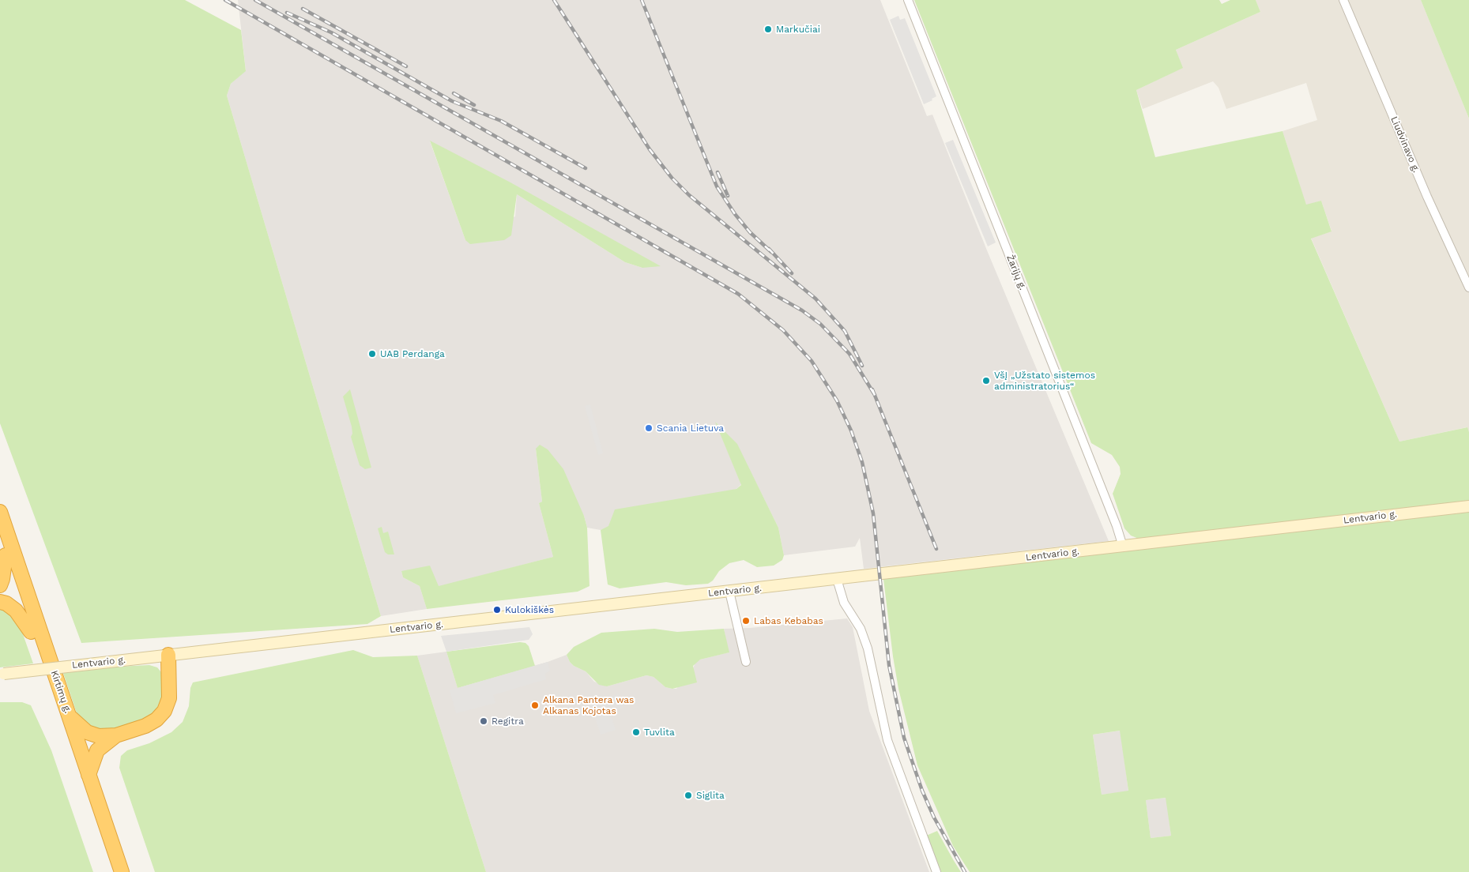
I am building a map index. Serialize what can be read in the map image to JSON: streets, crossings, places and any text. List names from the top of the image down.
{
  "streets": {
    "highway": ["Kirtimų g."],
    "main road": ["Lentvario g."],
    "street": ["Liudvinavo g.", "Žarijų g."]
  },
  "crossings": [
    ["Žarijų g.", "Lentvario g."]
  ],
  "places": [
    "Markučiai",
    "UAB Perdanga",
    "VšĮ „Užstato sistemos administratorius“",
    "Scania Lietuva",
    "Kulokiškės",
    "Labas Kebabas",
    "Alkana Pantera was Alkanas Kojotas",
    "Regitra",
    "Tuvlita",
    "Siglita"
  ]
}
